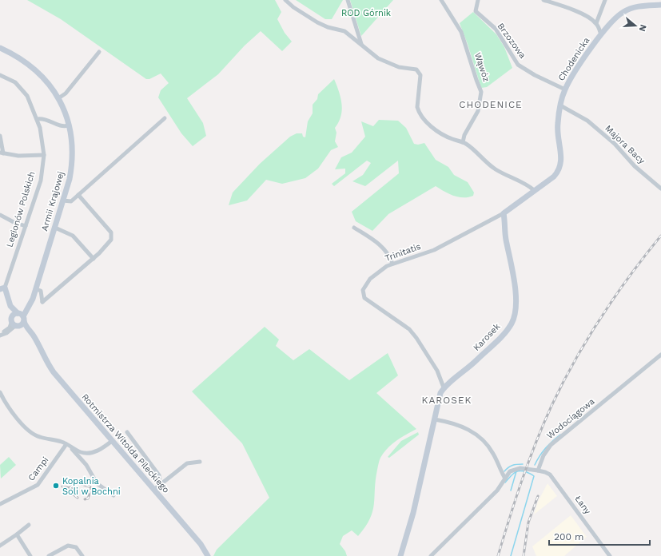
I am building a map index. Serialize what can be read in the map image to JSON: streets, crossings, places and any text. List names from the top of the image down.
{
  "streets": {
    "street": [
      "Brzozowa",
      "Chodenicka",
      "Wąwóz",
      "Majora Bacy",
      "Armii Krajowej",
      "Legionów Polskich",
      "Trinitatis",
      "Karosek",
      "Wodociągowa",
      "Rotmistrza Witolda Pileckiego",
      "Campi",
      "Łany"
    ]
  },
  "crossings": [
    ["Brzozowa", "Chodenicka"],
    ["Chodenicka", "Majora Bacy"],
    ["Chodenicka", "Trinitatis"],
    ["Chodenicka", "Karosek"],
    ["Armii Krajowej", "Legionów Polskich"],
    ["Armii Krajowej", "Rotmistrza Witolda Pileckiego"],
    ["Legionów Polskich", "Rotmistrza Witolda Pileckiego"],
    ["Trinitatis", "Karosek"],
    ["Wodociągowa", "Łany"]
  ],
  "districts": ["CHODENICE", "KAROSEK"],
  "parks": ["ROD Górnik"],
  "places": ["Kopalnia Soli w Bochni"],
  "scale_bar": "200 m",
  "north": "right"
}
